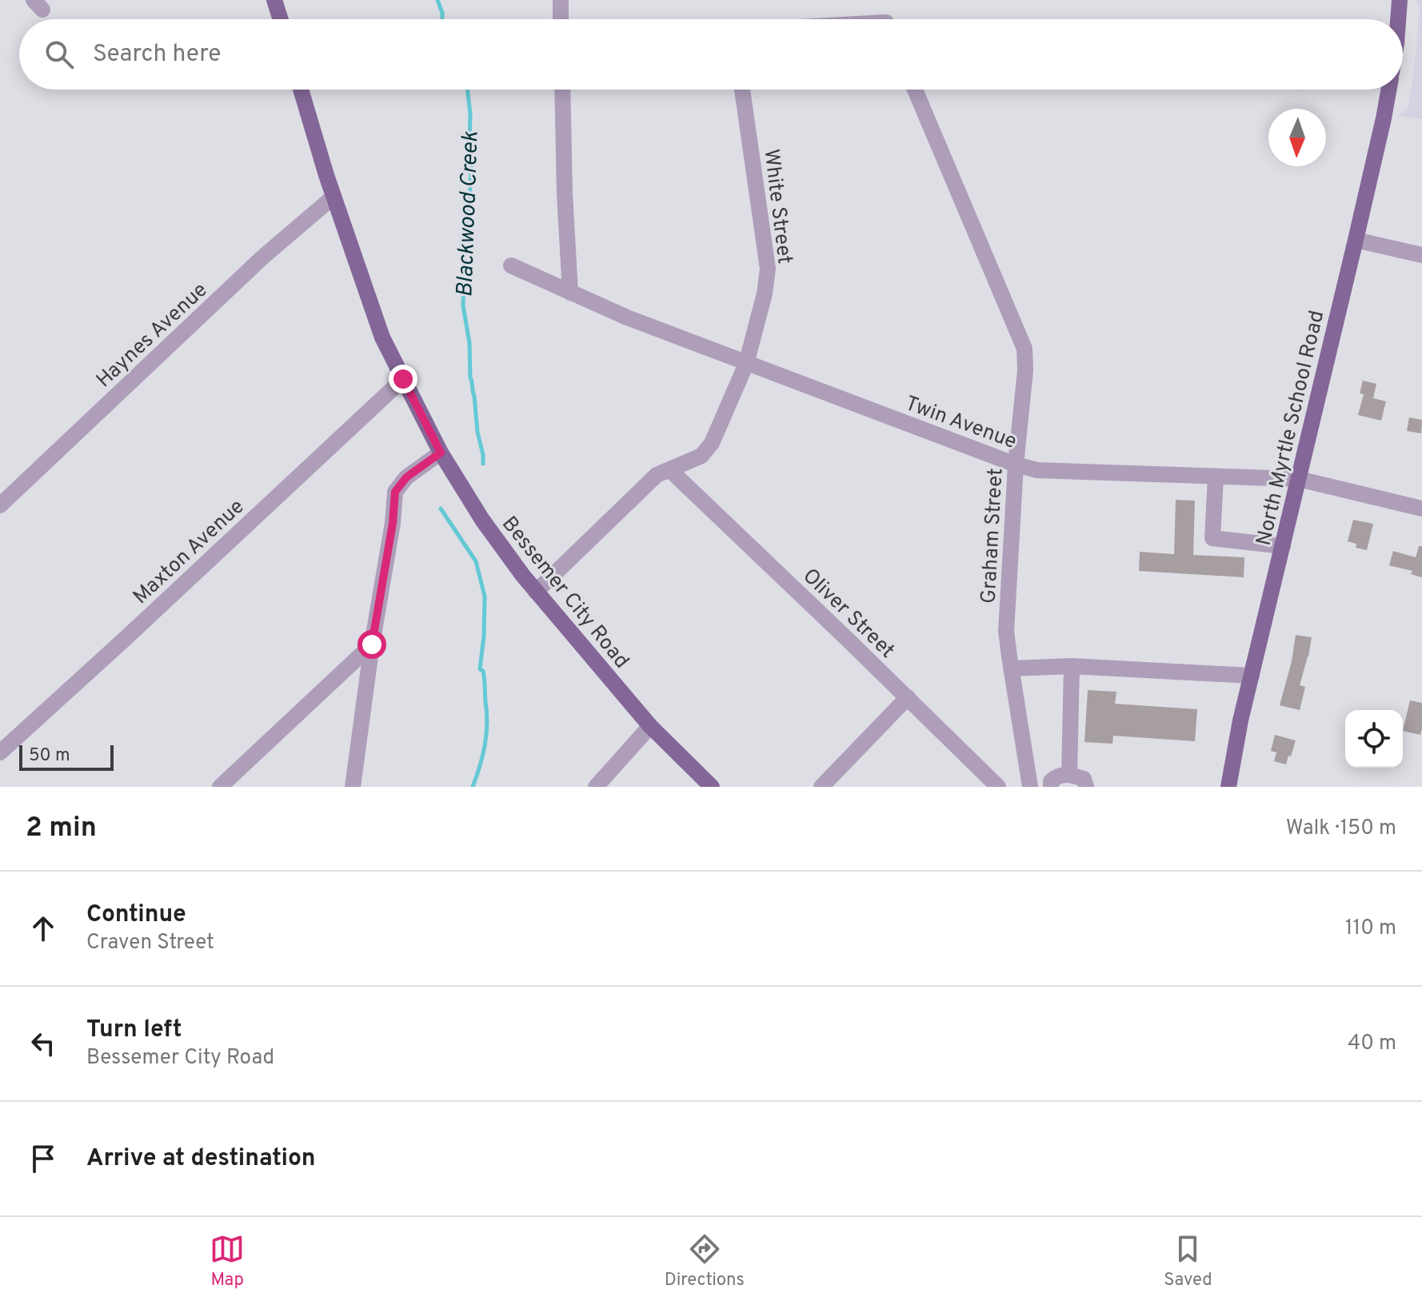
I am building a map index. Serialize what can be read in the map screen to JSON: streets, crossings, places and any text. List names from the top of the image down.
{
  "streets": {
    "main road": ["North Myrtle School Road", "Bessemer City Road"],
    "street": [
      "White Street",
      "Haynes Avenue",
      "Twin Avenue",
      "Graham Street",
      "Maxton Avenue",
      "Oliver Street"
    ]
  },
  "crossings": [
    ["White Street", "Twin Avenue"],
    ["White Street", "Bessemer City Road"],
    ["White Street", "Oliver Street"],
    ["Haynes Avenue", "Bessemer City Road"],
    ["Twin Avenue", "North Myrtle School Road"],
    ["Twin Avenue", "Graham Street"],
    ["Maxton Avenue", "Bessemer City Road"]
  ],
  "water": ["Blackwood Creek"],
  "scale_bar": "50 m",
  "north": "bottom",
  "page": {
    "search": "Search here",
    "scale": "50 m",
    "heading": ["2 min", "Walk · 150 m"],
    "list": [
      ["Continue", "Craven Street", "110 m"],
      ["Turn left", "Bessemer City Road", "40 m"],
      "Arrive at destination"
    ],
    "nav": ["Map", "Directions", "Saved"]
  }
}
